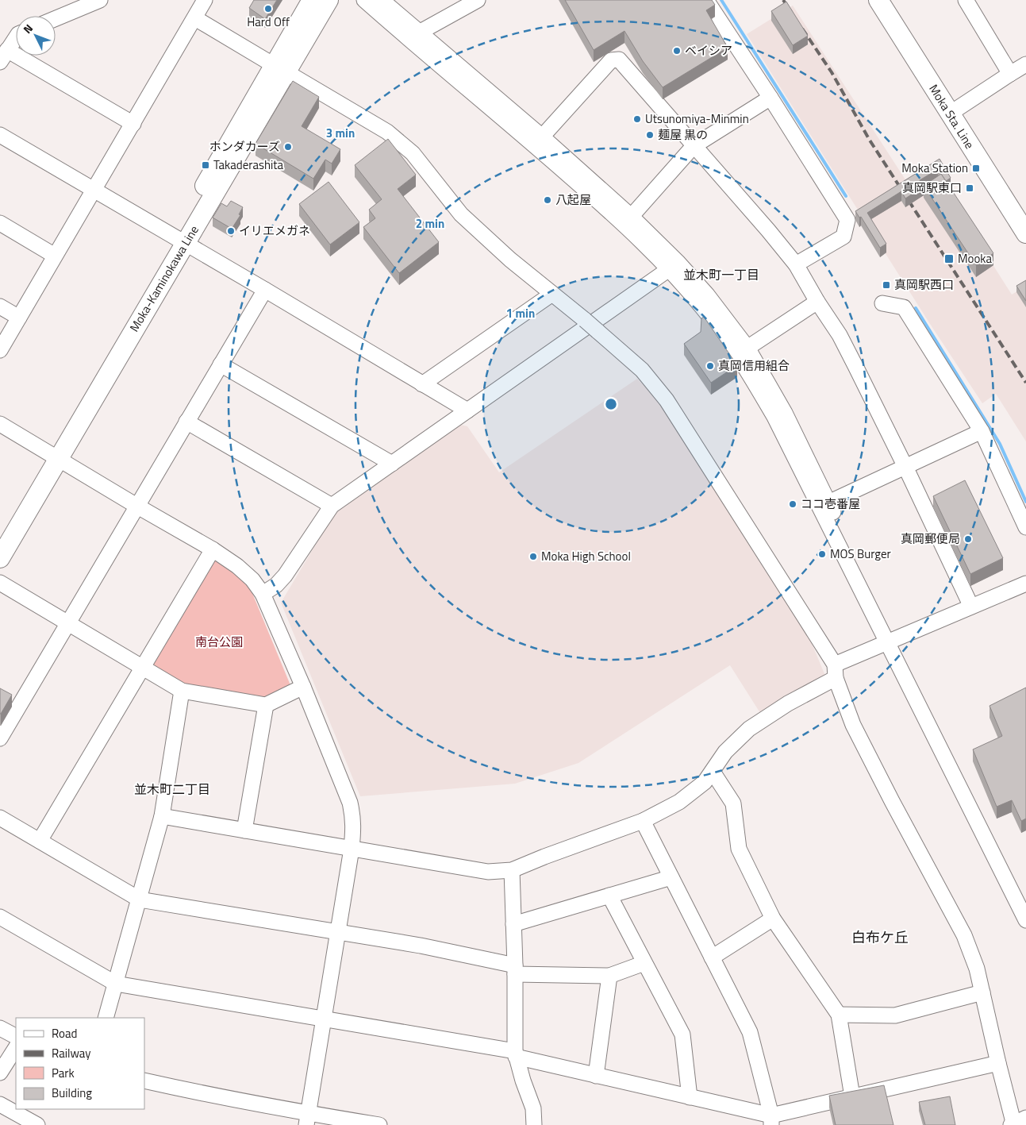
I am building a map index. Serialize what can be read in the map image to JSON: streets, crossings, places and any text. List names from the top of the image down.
{
  "streets": {
    "main road": ["Moka Sta. Line", "Moka-Kaminokawa Line"]
  },
  "districts": ["並木町一丁目", "並木町二丁目", "白布ケ丘"],
  "parks": ["南台公園"],
  "places": {
    "other": [
      "Hard Off",
      "ベイシア",
      "Utsunomiya-Minmin",
      "麺屋 黒の",
      "ホンダカーズ",
      "八起屋",
      "イリエメガネ",
      "真岡信用組合",
      "ココ壱番屋",
      "真岡郵便局",
      "MOS Burger",
      "Moka High School"
    ],
    "transit": [
      "Takaderashita",
      "Moka Station",
      "真岡駅東口",
      "Mooka",
      "真岡駅西口"
    ]
  },
  "legend": [
    "Road",
    "Railway",
    "Park",
    "Building"
  ],
  "north": "top left",
  "rings": ["3 min", "2 min", "1 min"]
}
